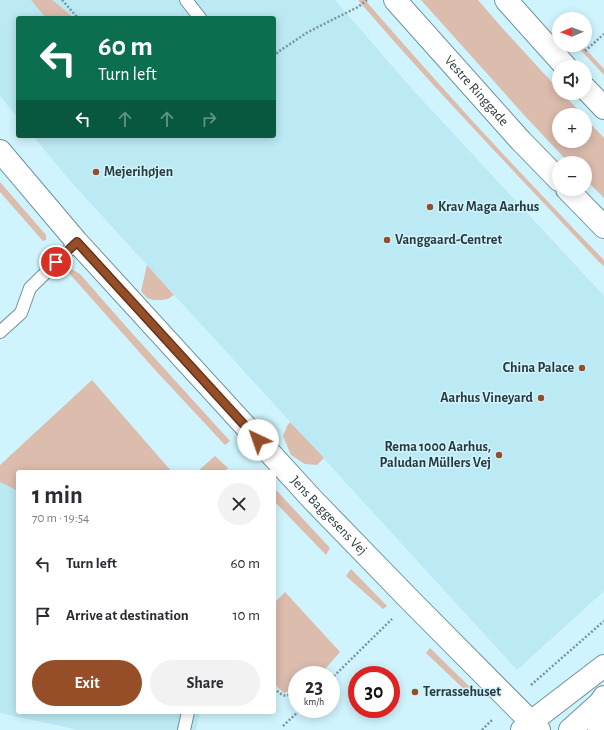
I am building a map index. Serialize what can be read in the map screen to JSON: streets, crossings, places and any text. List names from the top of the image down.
{
  "streets": {
    "street": ["Vestre Ringgade", "Jens Baggesens Vej"]
  },
  "places": [
    "Mejerihøjen",
    "Krav Maga Aarhus",
    "Vanggaard-Centret",
    "China Palace",
    "Aarhus Vineyard",
    "Rema 1000 Aarhus, Paludan Müllers Vej",
    "Terrassehuset"
  ],
  "north": "left",
  "page": {
    "map_buttons": ["+", "−"],
    "turn": ["60 m", "Turn left"],
    "heading": ["1 min", "70 m · 19:54"],
    "list": [
      {
        "name": "Turn left",
        "value": "60 m"
      },
      {
        "name": "Arrive at destination",
        "value": "10 m"
      }
    ],
    "buttons": ["Exit", "Share"],
    "speed": "23 km/h",
    "limit": "30"
  }
}
